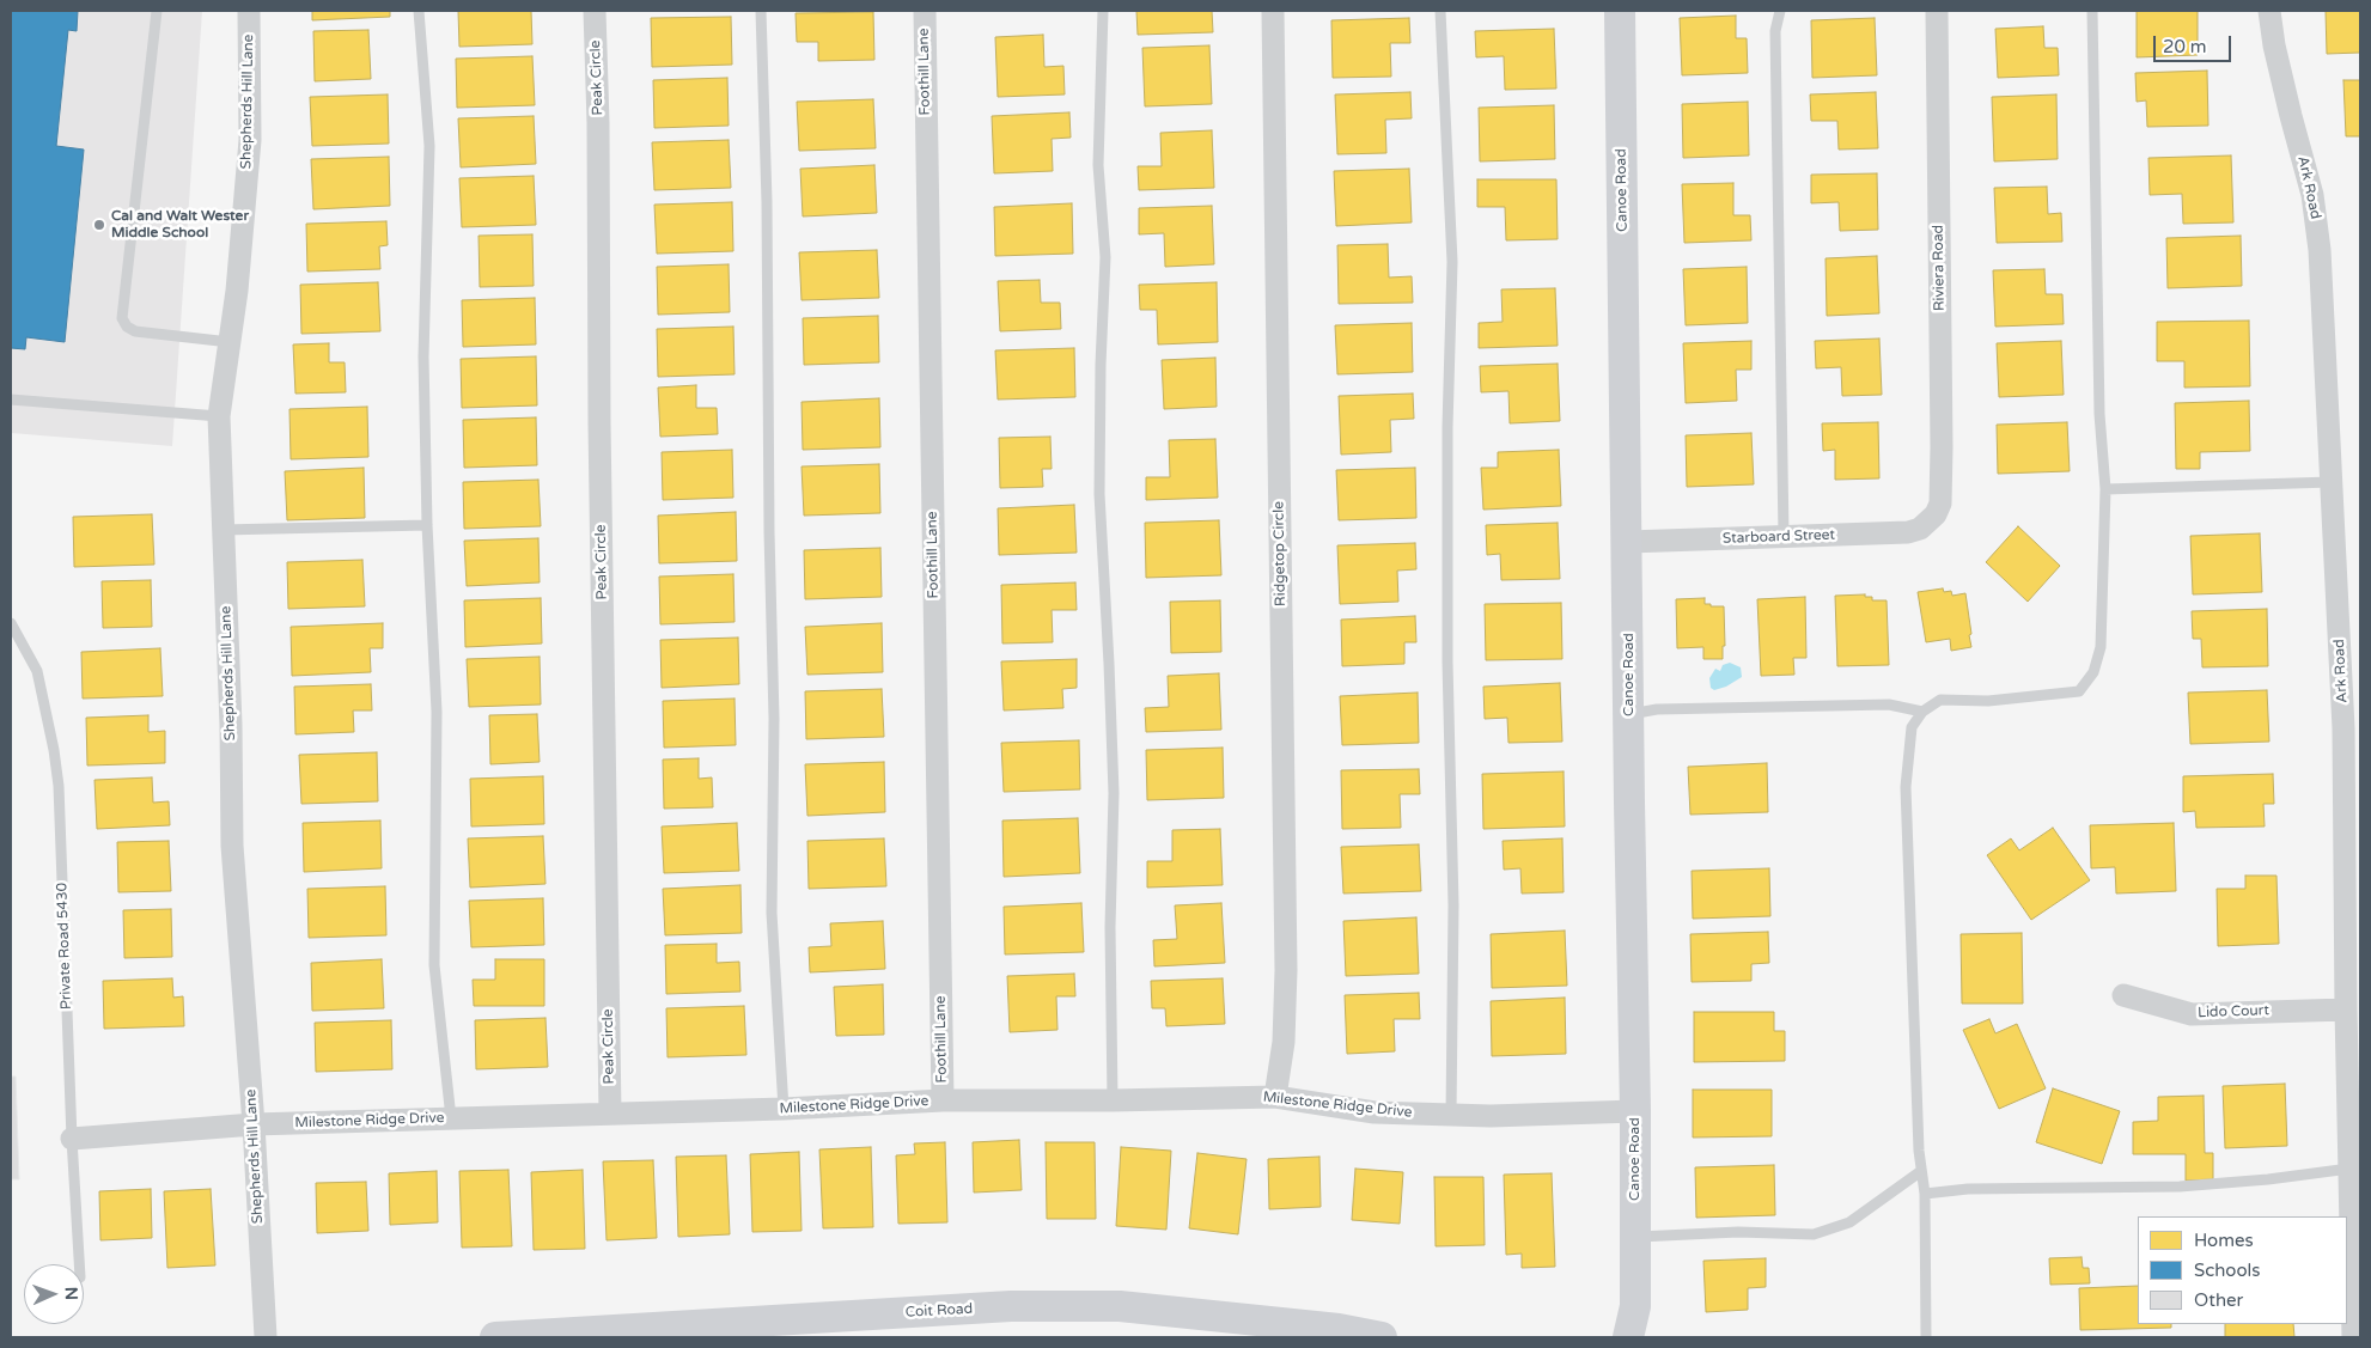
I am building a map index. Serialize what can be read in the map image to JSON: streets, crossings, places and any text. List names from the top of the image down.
{
  "streets": {
    "street": [
      "Foothill Lane",
      "Peak Circle",
      "Shepherds Hill Lane",
      "Ark Road",
      "Canoe Road",
      "Riviera Road",
      "Starboard Street",
      "Ridgetop Circle",
      "Lido Court",
      "Milestone Ridge Drive",
      "Coit Road"
    ],
    "lane": ["Private Road 5430"]
  },
  "crossings": [
    ["Foothill Lane", "Milestone Ridge Drive"],
    ["Peak Circle", "Milestone Ridge Drive"],
    ["Shepherds Hill Lane", "Milestone Ridge Drive"],
    ["Ark Road", "Lido Court"],
    ["Canoe Road", "Starboard Street"],
    ["Canoe Road", "Milestone Ridge Drive"],
    ["Riviera Road", "Starboard Street"],
    ["Ridgetop Circle", "Milestone Ridge Drive"],
    ["Private Road 5430", "Milestone Ridge Drive"]
  ],
  "places": ["Cal and Walt Wester Middle School"],
  "legend": ["Homes", "Schools", "Other"],
  "scale_bar": "20 m",
  "north": "right"
}
